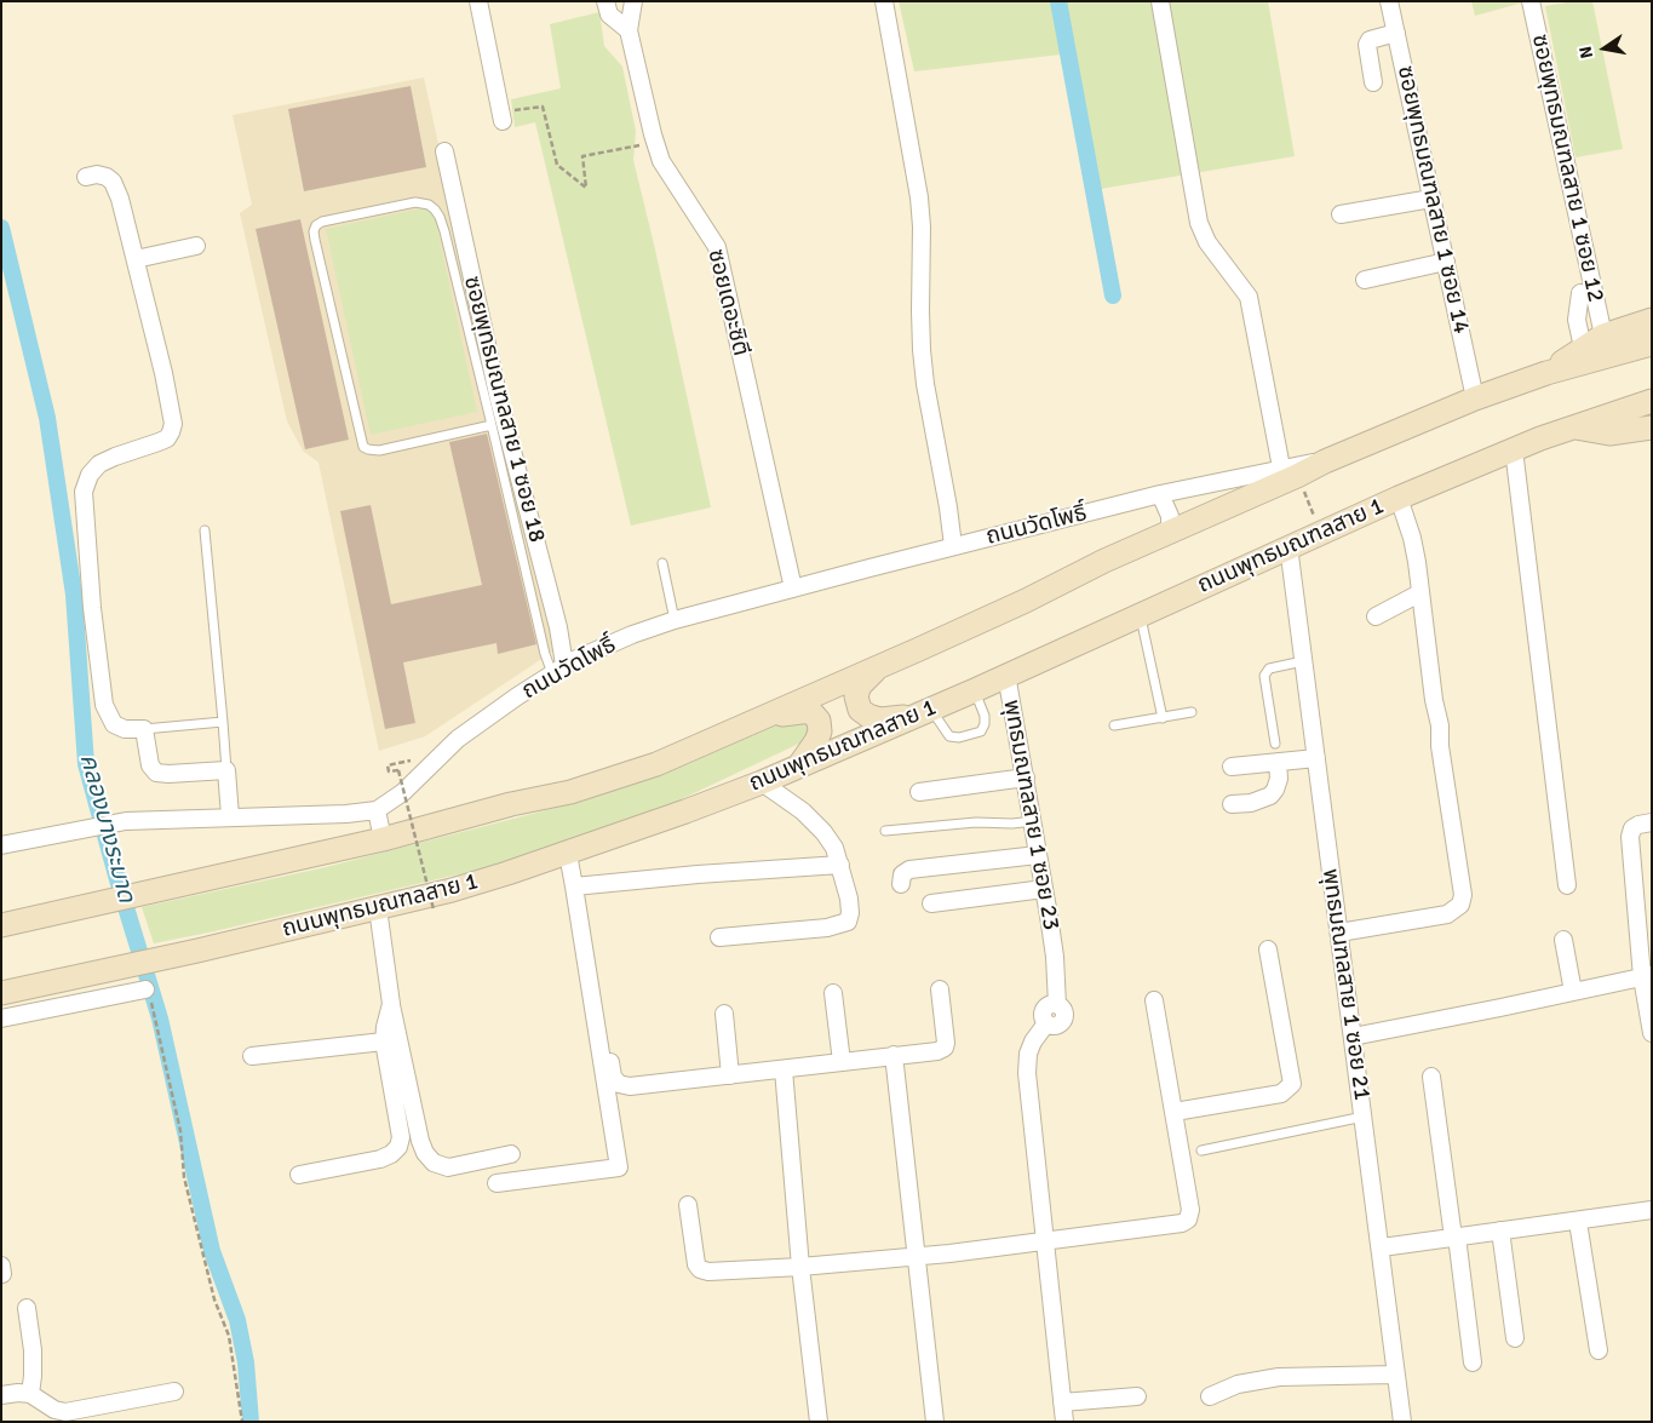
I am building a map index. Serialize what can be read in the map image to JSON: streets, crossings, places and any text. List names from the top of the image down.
{
  "streets": {
    "main road": ["ถนนพุทธมณฑลสาย 1"],
    "street": [
      "ซอยพุทธมณฑลสาย 1 ซอย 12",
      "ซอยพุทธมณฑลสาย 1 ซอย 14",
      "ซอยเดอะซิตี",
      "ซอยพุทธมณฑลสาย 1 ซอย 18",
      "ถนนวัดโพธิ์",
      "พุทธมณฑลสาย 1 ซอย 23",
      "พุทธมณฑลสาย 1 ซอย 21"
    ]
  },
  "crossings": [
    ["ซอยเดอะซิตี", "ถนนวัดโพธิ์"],
    ["ซอยพุทธมณฑลสาย 1 ซอย 18", "ถนนวัดโพธิ์"],
    ["ถนนพุทธมณฑลสาย 1", "พุทธมณฑลสาย 1 ซอย 23"],
    ["ถนนพุทธมณฑลสาย 1", "พุทธมณฑลสาย 1 ซอย 21"]
  ],
  "water": ["คลองบางระมาด"],
  "north": "left"
}
